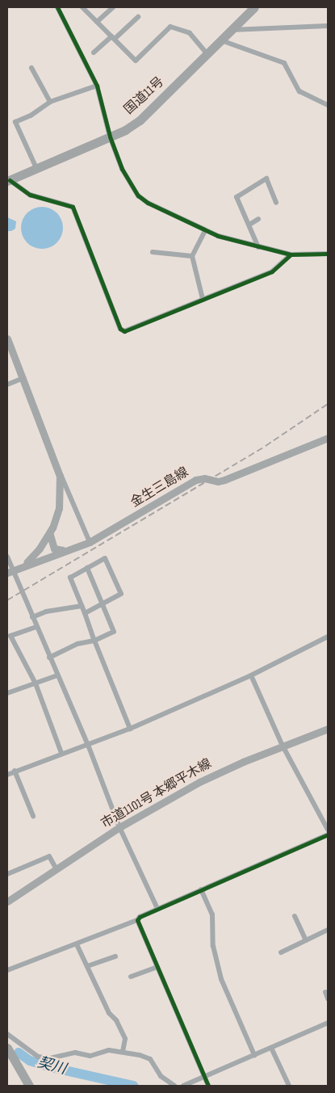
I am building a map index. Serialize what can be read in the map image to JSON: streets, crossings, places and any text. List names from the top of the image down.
{
  "streets": {
    "highway": ["国道11号"],
    "street": ["金生三島線", "市道1101号 本郷平木線"]
  },
  "water": ["契川"]
}
